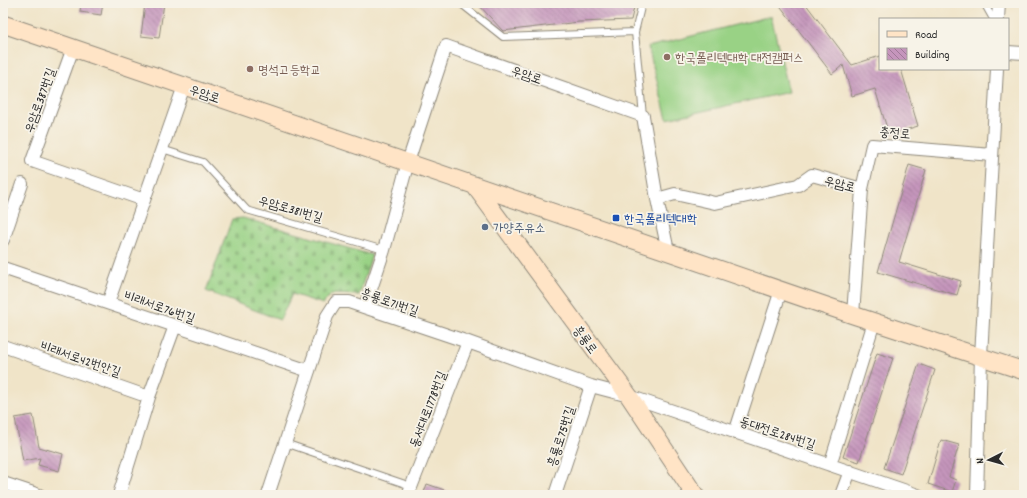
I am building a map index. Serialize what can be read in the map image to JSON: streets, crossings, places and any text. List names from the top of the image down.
{
  "streets": {
    "main road": ["우암로", "흥룡로"],
    "street": [
      "우암로387번길",
      "충정로",
      "흥룡로71번길",
      "비래서로76번길",
      "비래서로42번안길",
      "동서대로1778번길",
      "동대전로284번길",
      "흥룡로75번길"
    ],
    "lane": ["우암로381번길"]
  },
  "crossings": [
    ["우암로", "우암로387번길"],
    ["우암로", "충정로"],
    ["우암로", "우암로381번길"],
    ["우암로", "흥룡로71번길"],
    ["우암로", "흥룡로"],
    ["흥룡로71번길", "비래서로76번길"],
    ["흥룡로71번길", "흥룡로"],
    ["흥룡로71번길", "동서대로1778번길"],
    ["흥룡로71번길", "동대전로284번길"],
    ["흥룡로71번길", "흥룡로75번길"],
    ["흥룡로", "동대전로284번길"]
  ],
  "places": {
    "other": ["한국폴리텍대학 대전캠퍼스", "명석고등학교", "가양주유소"],
    "transit": ["한국폴리텍대학"]
  },
  "legend": ["Road", "Building"],
  "north": "left"
}
